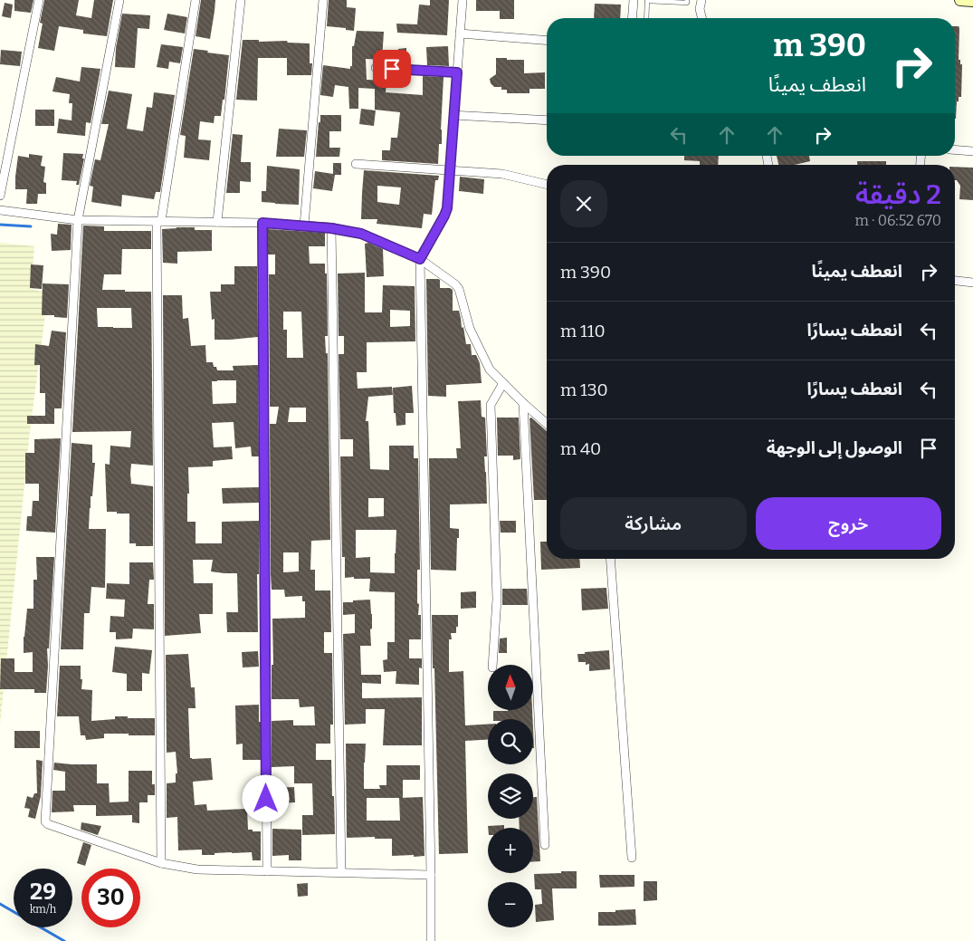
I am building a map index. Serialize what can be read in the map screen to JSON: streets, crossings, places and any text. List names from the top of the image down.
{
  "north": "top",
  "page": {
    "turn": ["390 m", "انعطف يمينًا"],
    "heading": ["2 دقيقة", "670 m · 06:52"],
    "list": [
      {
        "name": "انعطف يمينًا",
        "value": "390 m"
      },
      {
        "name": "انعطف يسارًا",
        "value": "110 m"
      },
      {
        "name": "انعطف يسارًا",
        "value": "130 m"
      },
      {
        "name": "الوصول إلى الوجهة",
        "value": "40 m"
      }
    ],
    "buttons": ["خروج", "مشاركة"],
    "map_buttons": ["+", "−"],
    "speed": "29 km/h",
    "limit": "30"
  }
}
